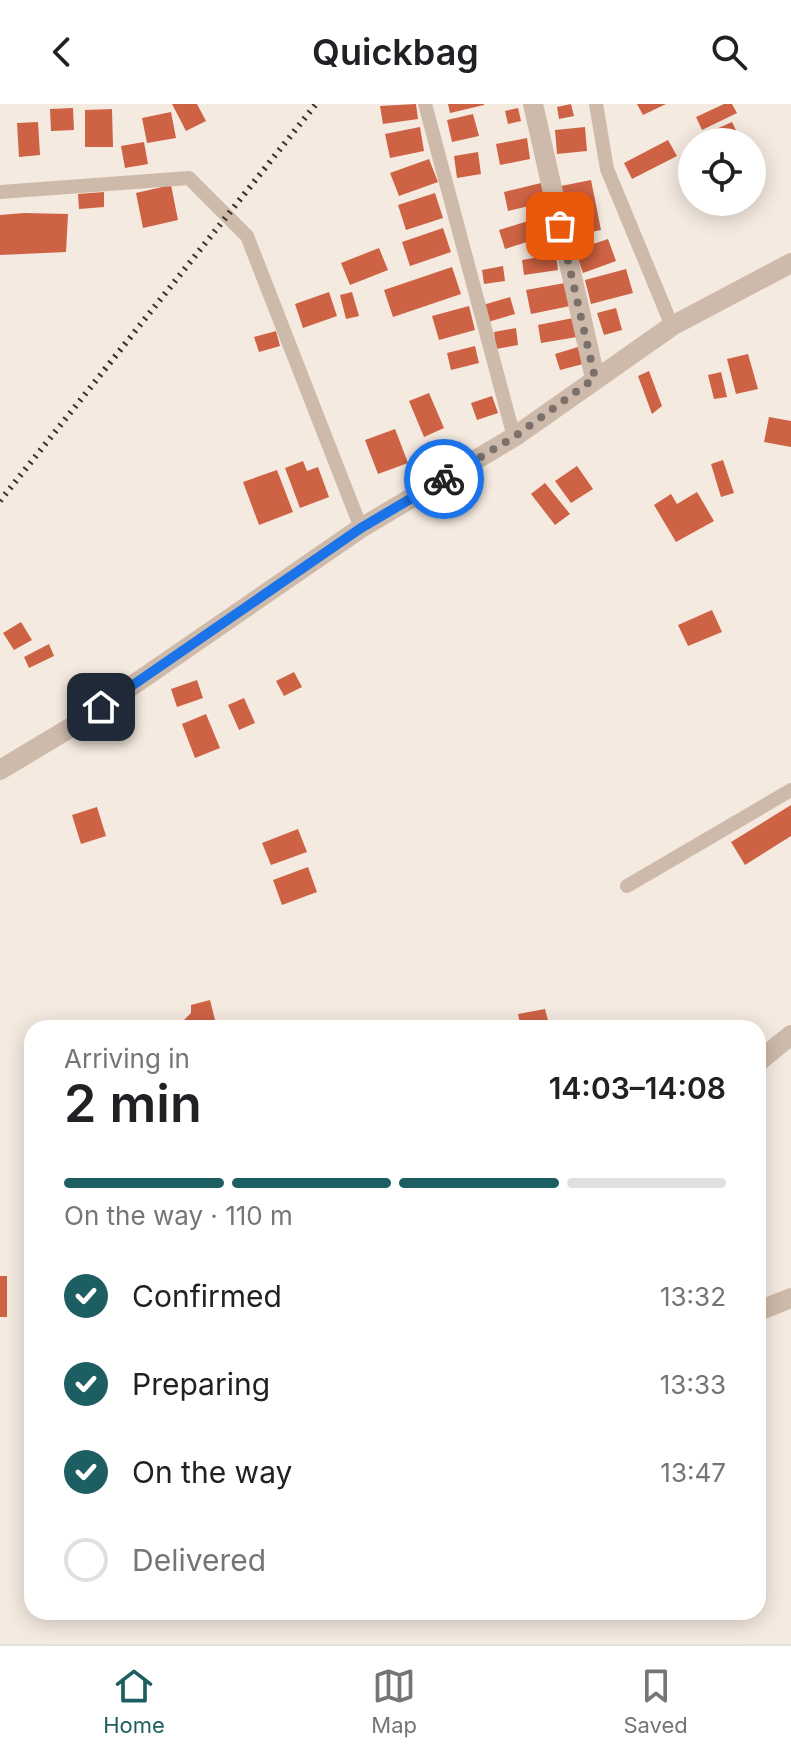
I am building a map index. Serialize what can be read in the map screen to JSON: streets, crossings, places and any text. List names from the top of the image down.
{
  "page": {
    "header": "Quickbag",
    "heading": ["2 min", "Arriving in", "14:03–14:08"],
    "bar": "On the way · 110 m",
    "list": [
      ["Confirmed", "13:32"],
      ["Preparing", "13:33"],
      ["On the way", "13:47"],
      "Delivered"
    ],
    "tabs": ["Home", "Map", "Saved"]
  }
}
